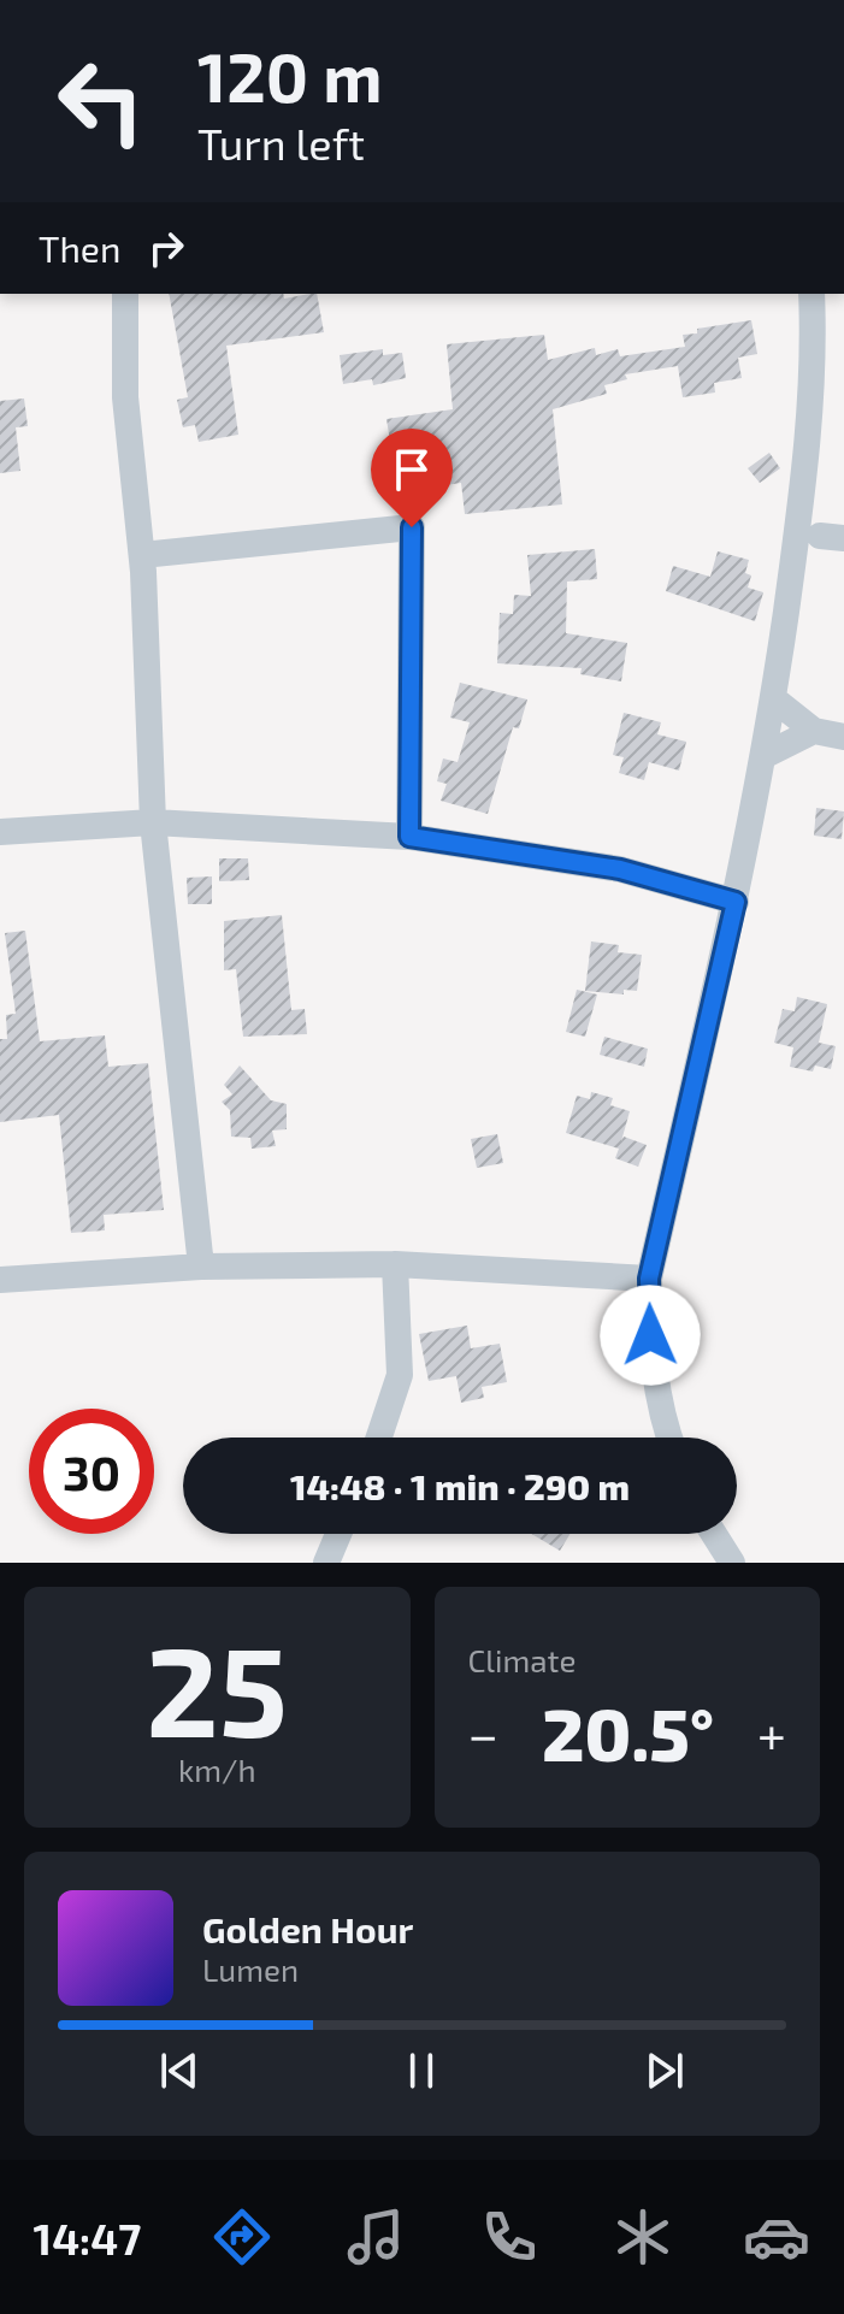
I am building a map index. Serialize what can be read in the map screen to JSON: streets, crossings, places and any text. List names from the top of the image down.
{
  "page": {
    "turn": ["120 m", "Turn left"],
    "then": "Then",
    "limit": "30",
    "trip": "14:48 · 1 min · 290 m",
    "tile": [
      ["25", "km/h"],
      "Climate"
    ],
    "heat": ["−", "20.5°", "+"],
    "song": ["Golden Hour", "Lumen"],
    "tabs": "14:47"
  }
}
